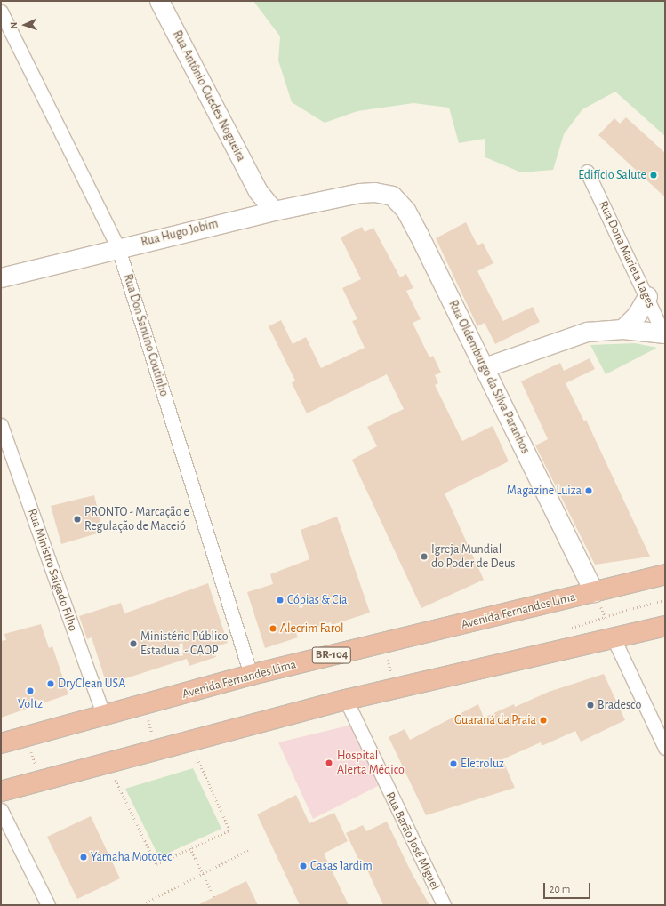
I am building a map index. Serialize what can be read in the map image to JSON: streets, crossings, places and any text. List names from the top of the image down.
{
  "streets": {
    "highway": ["Avenida Fernandes Lima", "BR-104"],
    "street": [
      "Rua Antônio Guedes Nogueira",
      "Rua Hugo Jobim",
      "Rua Dona Marieta Lages",
      "Rua Don Santino Coutinho",
      "Rua Oldemburgo da Silva Paranhos",
      "Rua Ministro Salgado Filho",
      "Rua Barão José Miguel"
    ]
  },
  "crossings": [
    ["Rua Antônio Guedes Nogueira", "Rua Hugo Jobim"],
    ["Rua Hugo Jobim", "Rua Don Santino Coutinho"],
    ["Rua Hugo Jobim", "Rua Oldemburgo da Silva Paranhos"],
    ["Rua Don Santino Coutinho", "Avenida Fernandes Lima"],
    ["Rua Oldemburgo da Silva Paranhos", "Avenida Fernandes Lima"],
    ["Rua Ministro Salgado Filho", "Avenida Fernandes Lima"]
  ],
  "places": [
    "Edifício Salute",
    "Magazine Luiza",
    "PRONTO - Marcação e Regulação de Maceió",
    "Igreja Mundial do Poder de Deus",
    "Cópias & Cia",
    "Alecrim Farol",
    "Ministério Público Estadual - CAOP",
    "DryClean USA",
    "Voltz",
    "Bradesco",
    "Guaraná da Praia",
    "Hospital Alerta Médico",
    "Eletroluz",
    "Yamaha Mototec",
    "Casas Jardim"
  ],
  "scale_bar": "20 m",
  "north": "left"
}
